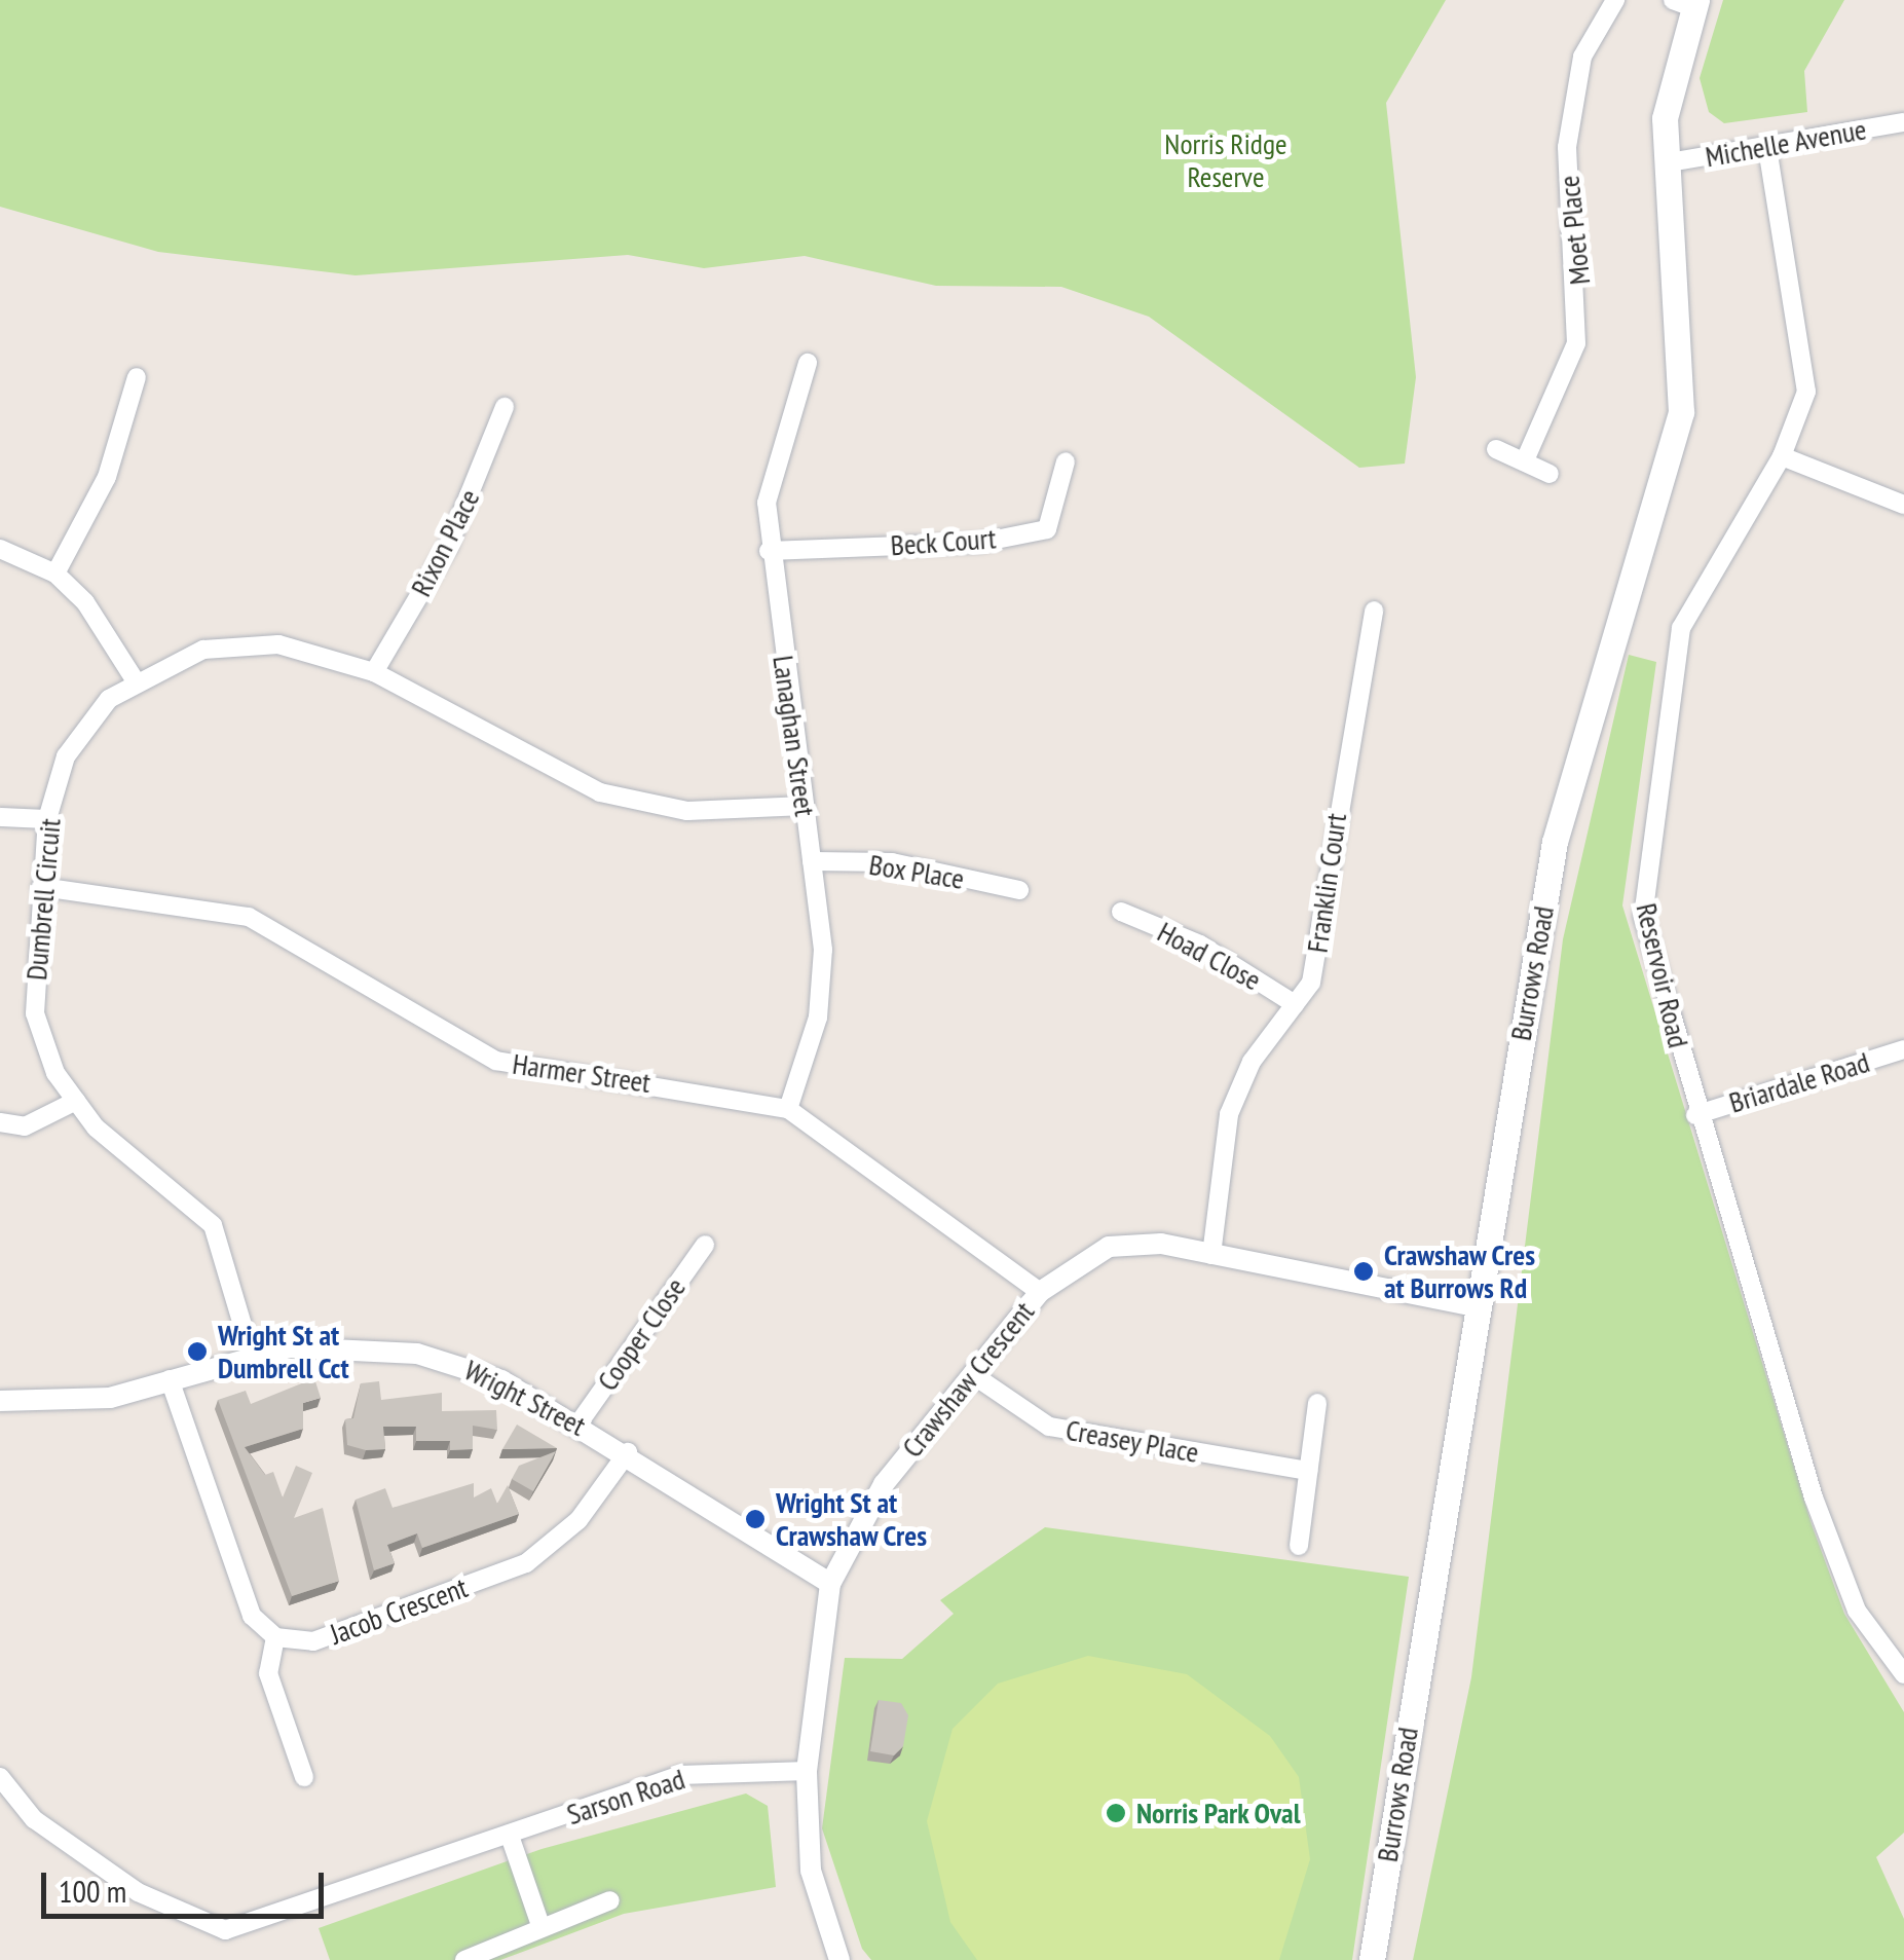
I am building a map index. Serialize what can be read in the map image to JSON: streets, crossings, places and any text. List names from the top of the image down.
{
  "streets": {
    "main road": ["Burrows Road"],
    "street": [
      "Michelle Avenue",
      "Moet Place",
      "Beck Court",
      "Rixon Place",
      "Lanaghan Street",
      "Box Place",
      "Franklin Court",
      "Dumbrell Circuit",
      "Hoad Close",
      "Reservoir Road",
      "Harmer Street",
      "Briardale Road",
      "Cooper Close",
      "Crawshaw Crescent",
      "Wright Street",
      "Creasey Place",
      "Jacob Crescent",
      "Sarson Road"
    ]
  },
  "crossings": [
    ["Michelle Avenue", "Burrows Road"],
    ["Michelle Avenue", "Reservoir Road"],
    ["Beck Court", "Lanaghan Street"],
    ["Rixon Place", "Dumbrell Circuit"],
    ["Lanaghan Street", "Box Place"],
    ["Lanaghan Street", "Dumbrell Circuit"],
    ["Lanaghan Street", "Harmer Street"],
    ["Franklin Court", "Hoad Close"],
    ["Franklin Court", "Crawshaw Crescent"],
    ["Dumbrell Circuit", "Harmer Street"],
    ["Dumbrell Circuit", "Wright Street"],
    ["Burrows Road", "Crawshaw Crescent"],
    ["Reservoir Road", "Briardale Road"],
    ["Harmer Street", "Crawshaw Crescent"],
    ["Cooper Close", "Wright Street"],
    ["Crawshaw Crescent", "Wright Street"],
    ["Crawshaw Crescent", "Creasey Place"],
    ["Crawshaw Crescent", "Sarson Road"],
    ["Wright Street", "Jacob Crescent"]
  ],
  "parks": ["Norris Ridge Reserve"],
  "places": [
    "Crawshaw Cres at Burrows Rd",
    "Wright St at Dumbrell Cct",
    "Wright St at Crawshaw Cres",
    "Norris Park Oval"
  ],
  "scale_bar": "100 m"
}
